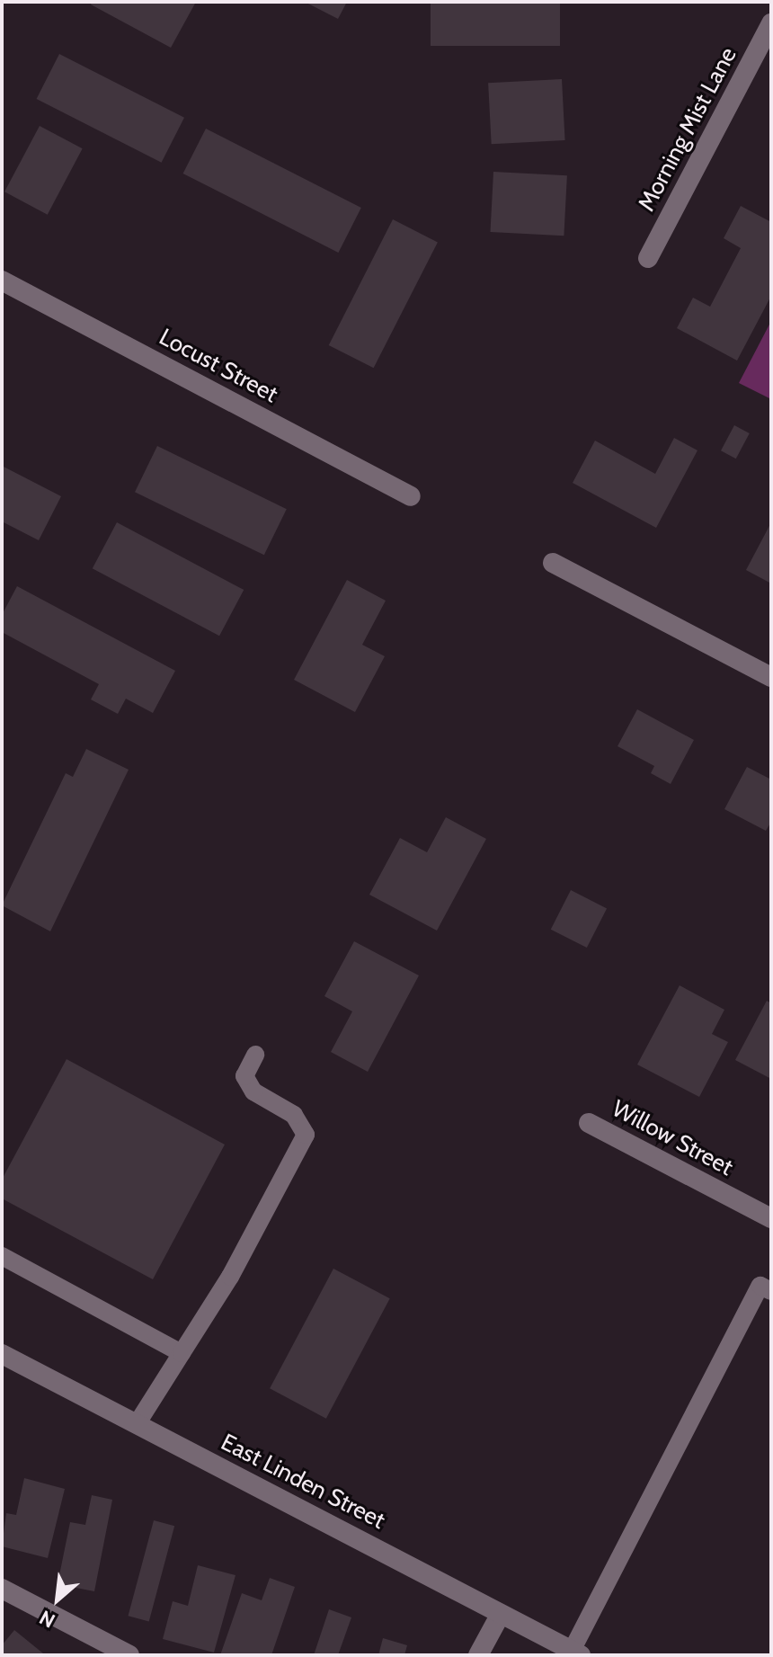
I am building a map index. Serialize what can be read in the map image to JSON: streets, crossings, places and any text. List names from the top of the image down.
{
  "streets": {
    "street": [
      "Morning Mist Lane",
      "Locust Street",
      "Willow Street",
      "East Linden Street"
    ]
  },
  "north": "bottom left"
}
